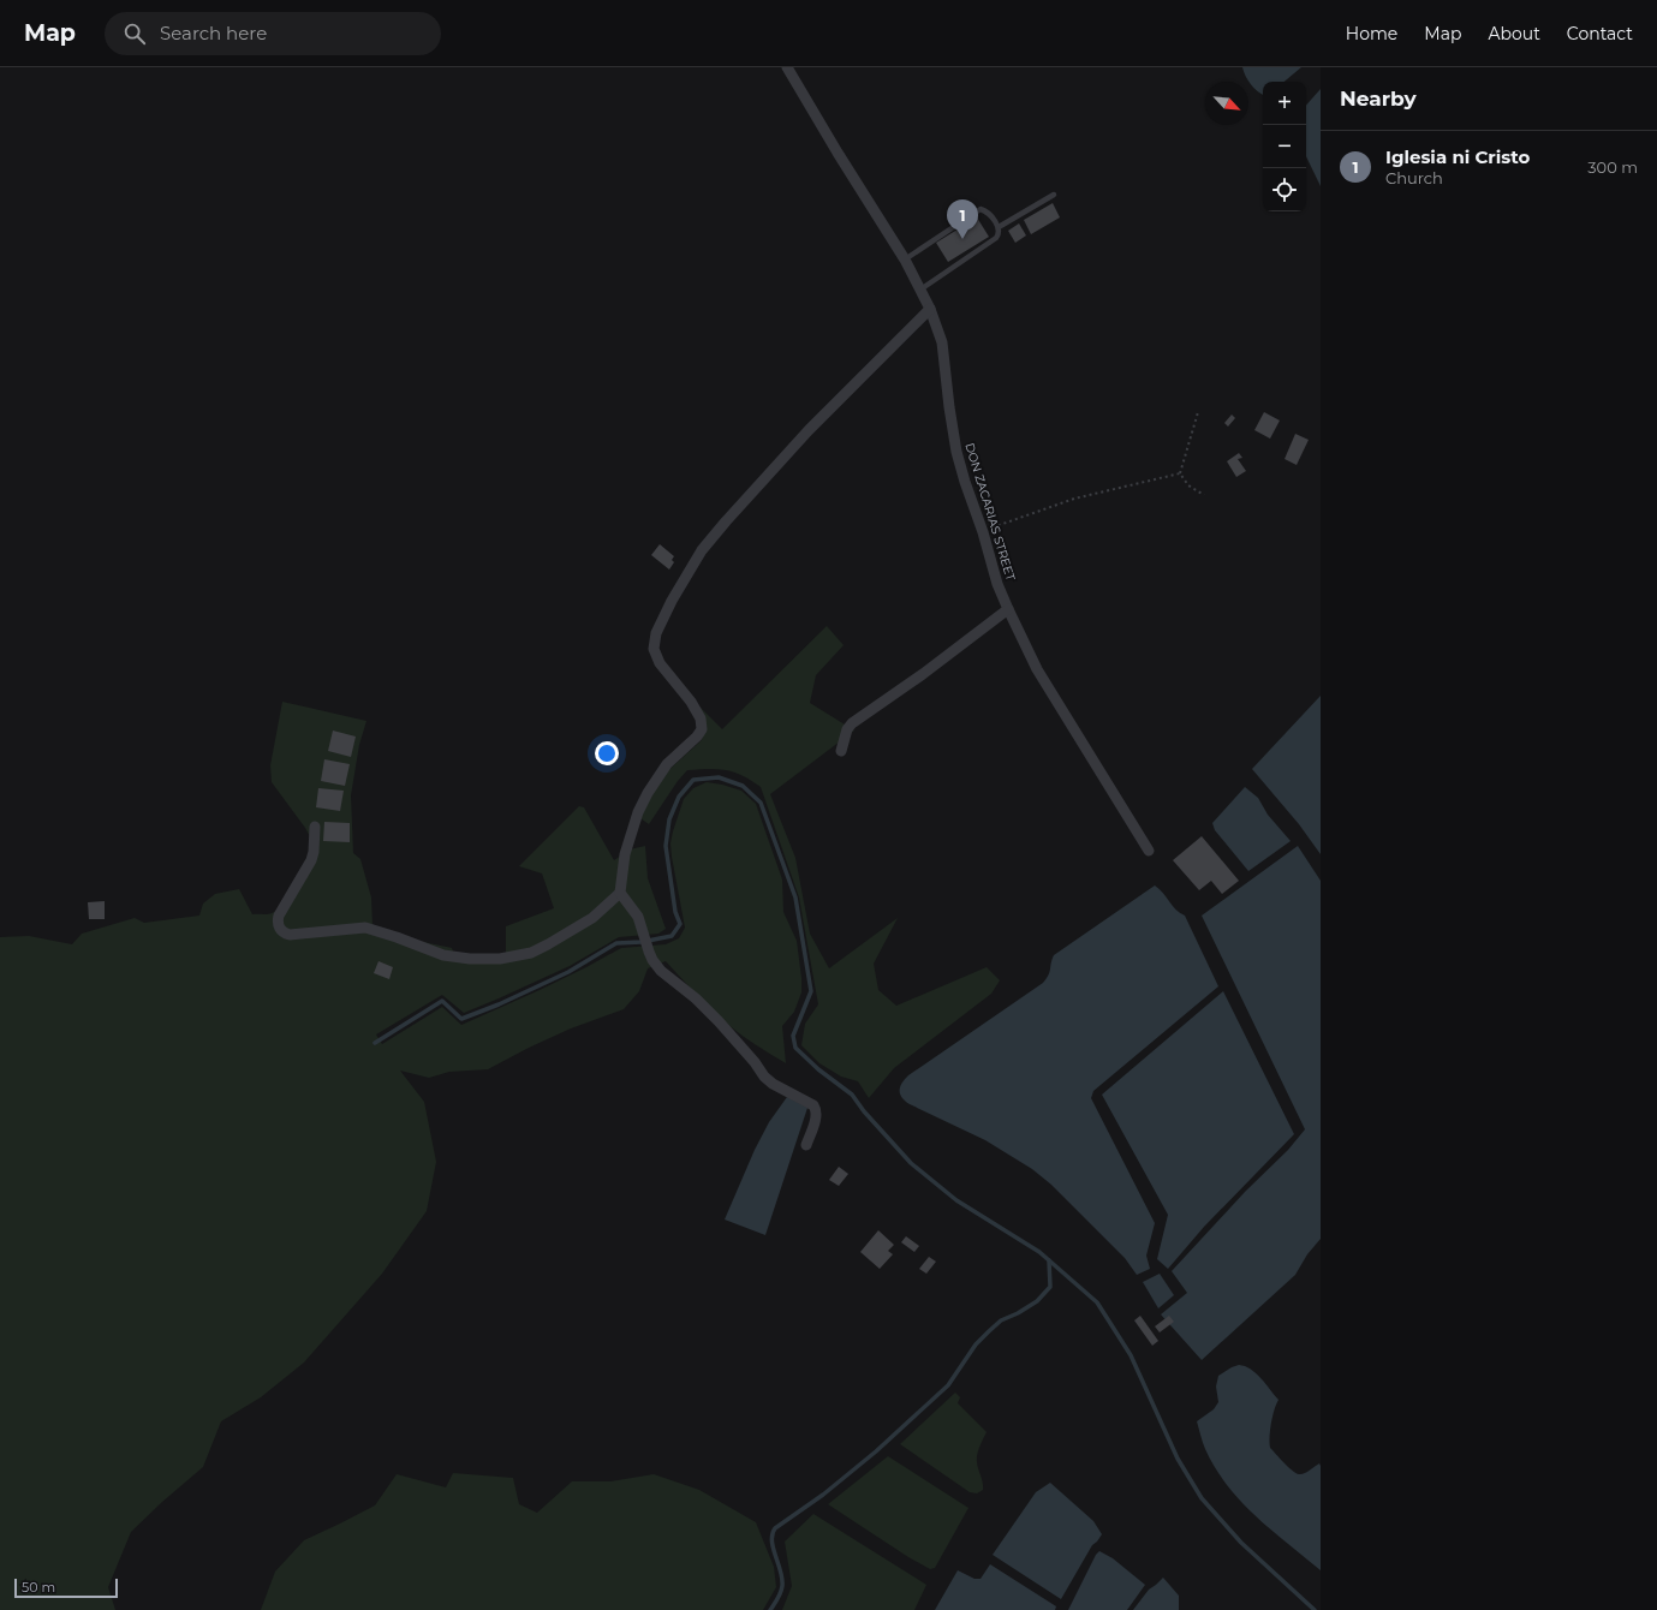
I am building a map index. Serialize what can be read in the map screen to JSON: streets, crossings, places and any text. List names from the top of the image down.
{
  "streets": {
    "street": ["DON ZACARIAS STREET"]
  },
  "scale_bar": "50 m",
  "north": "bottom right",
  "page": {
    "header": "Map",
    "search": "Search here",
    "nav": [
      "Home",
      "Map",
      "About",
      "Contact"
    ],
    "heading": "Nearby",
    "map_buttons": ["+", "−"],
    "list": [
      {
        "mark": "1",
        "name": "Iglesia ni Cristo",
        "note": "Church",
        "value": "300 m"
      }
    ],
    "pins": "1",
    "scale": "50 m"
  }
}
